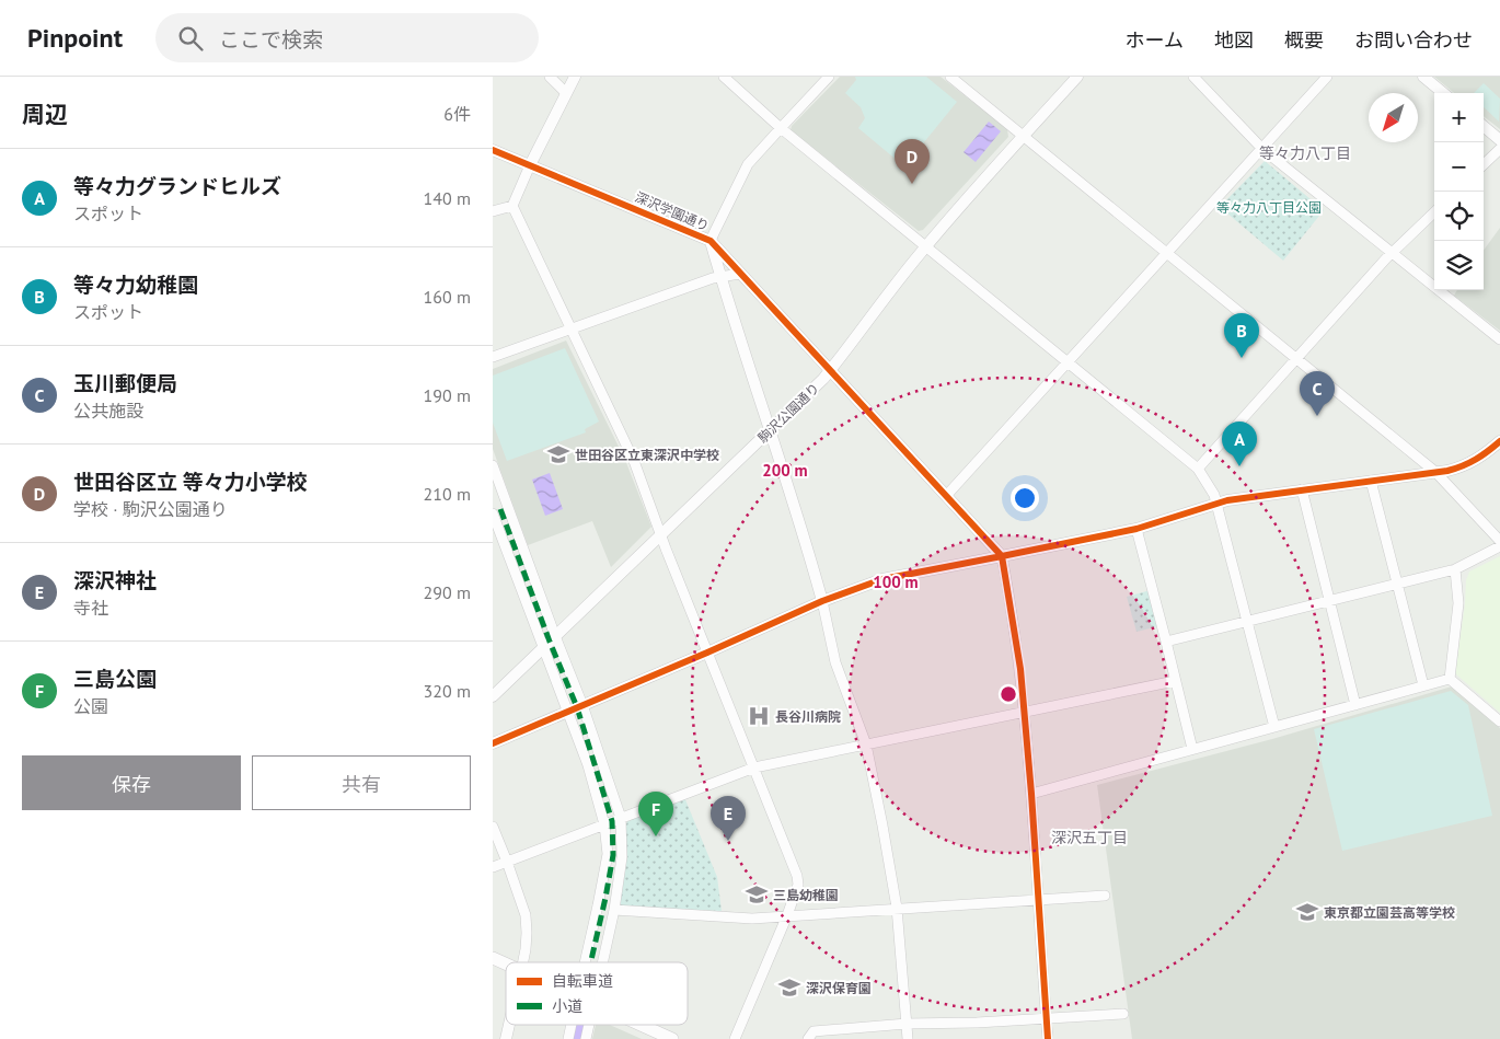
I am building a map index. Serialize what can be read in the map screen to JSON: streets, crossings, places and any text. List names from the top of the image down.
{
  "streets": {
    "street": ["深沢学園通り", "駒沢公園通り"]
  },
  "crossings": [
    ["深沢学園通り", "駒沢公園通り"]
  ],
  "districts": ["等々力八丁目", "深沢五丁目"],
  "parks": ["等々力八丁目公園"],
  "places": {
    "school or university": [
      "世田谷区立東深沢中学校",
      "三島幼稚園",
      "東京都立園芸高等学校",
      "深沢保育園"
    ],
    "hospital": ["長谷川病院"]
  },
  "legend": ["自転車道", "小道"],
  "north": "bottom left",
  "page": {
    "header": "Pinpoint",
    "search": "ここで検索",
    "nav": [
      "ホーム",
      "地図",
      "概要",
      "お問い合わせ"
    ],
    "heading": ["周辺", "6件"],
    "map_buttons": ["+", "−"],
    "pins": [
      "D",
      "B",
      "C",
      "A",
      "F",
      "E"
    ],
    "list": [
      {
        "mark": "A",
        "name": "等々力グランドヒルズ",
        "note": "スポット",
        "value": "140 m"
      },
      {
        "mark": "B",
        "name": "等々力幼稚園",
        "note": "スポット",
        "value": "160 m"
      },
      {
        "mark": "C",
        "name": "玉川郵便局",
        "note": "公共施設",
        "value": "190 m"
      },
      {
        "mark": "D",
        "name": "世田谷区立 等々力小学校",
        "note": "学校 · 駒沢公園通り",
        "value": "210 m"
      },
      {
        "mark": "E",
        "name": "深沢神社",
        "note": "寺社",
        "value": "290 m"
      },
      {
        "mark": "F",
        "name": "三島公園",
        "note": "公園",
        "value": "320 m"
      }
    ],
    "buttons": ["保存", "共有"]
  },
  "rings": ["200 m", "100 m"]
}
